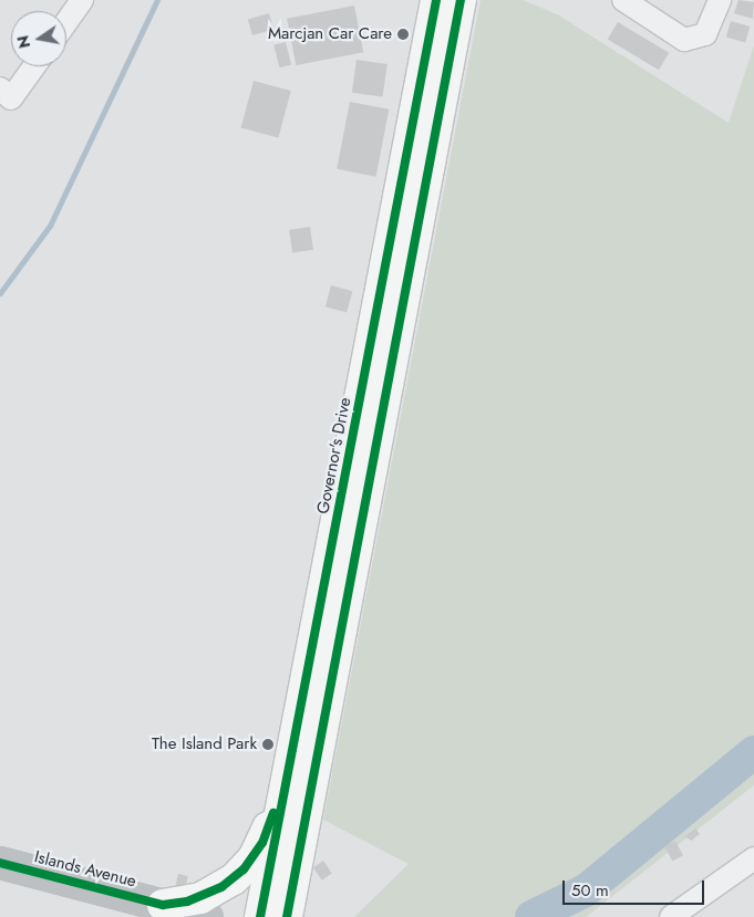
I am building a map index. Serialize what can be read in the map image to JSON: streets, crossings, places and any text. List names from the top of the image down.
{
  "streets": {
    "highway": ["Governor's Drive"],
    "street": ["Islands Avenue"]
  },
  "places": ["Marcjan Car Care", "The Island Park"],
  "scale_bar": "50 m",
  "north": "left"
}
